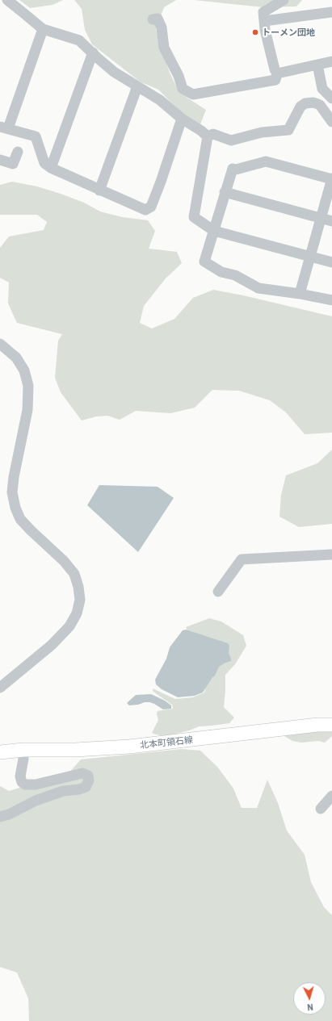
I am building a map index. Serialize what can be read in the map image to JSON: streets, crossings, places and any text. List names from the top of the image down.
{
  "streets": {
    "main road": ["北本町領石線"]
  },
  "places": ["トーメン団地"],
  "north": "bottom"
}
